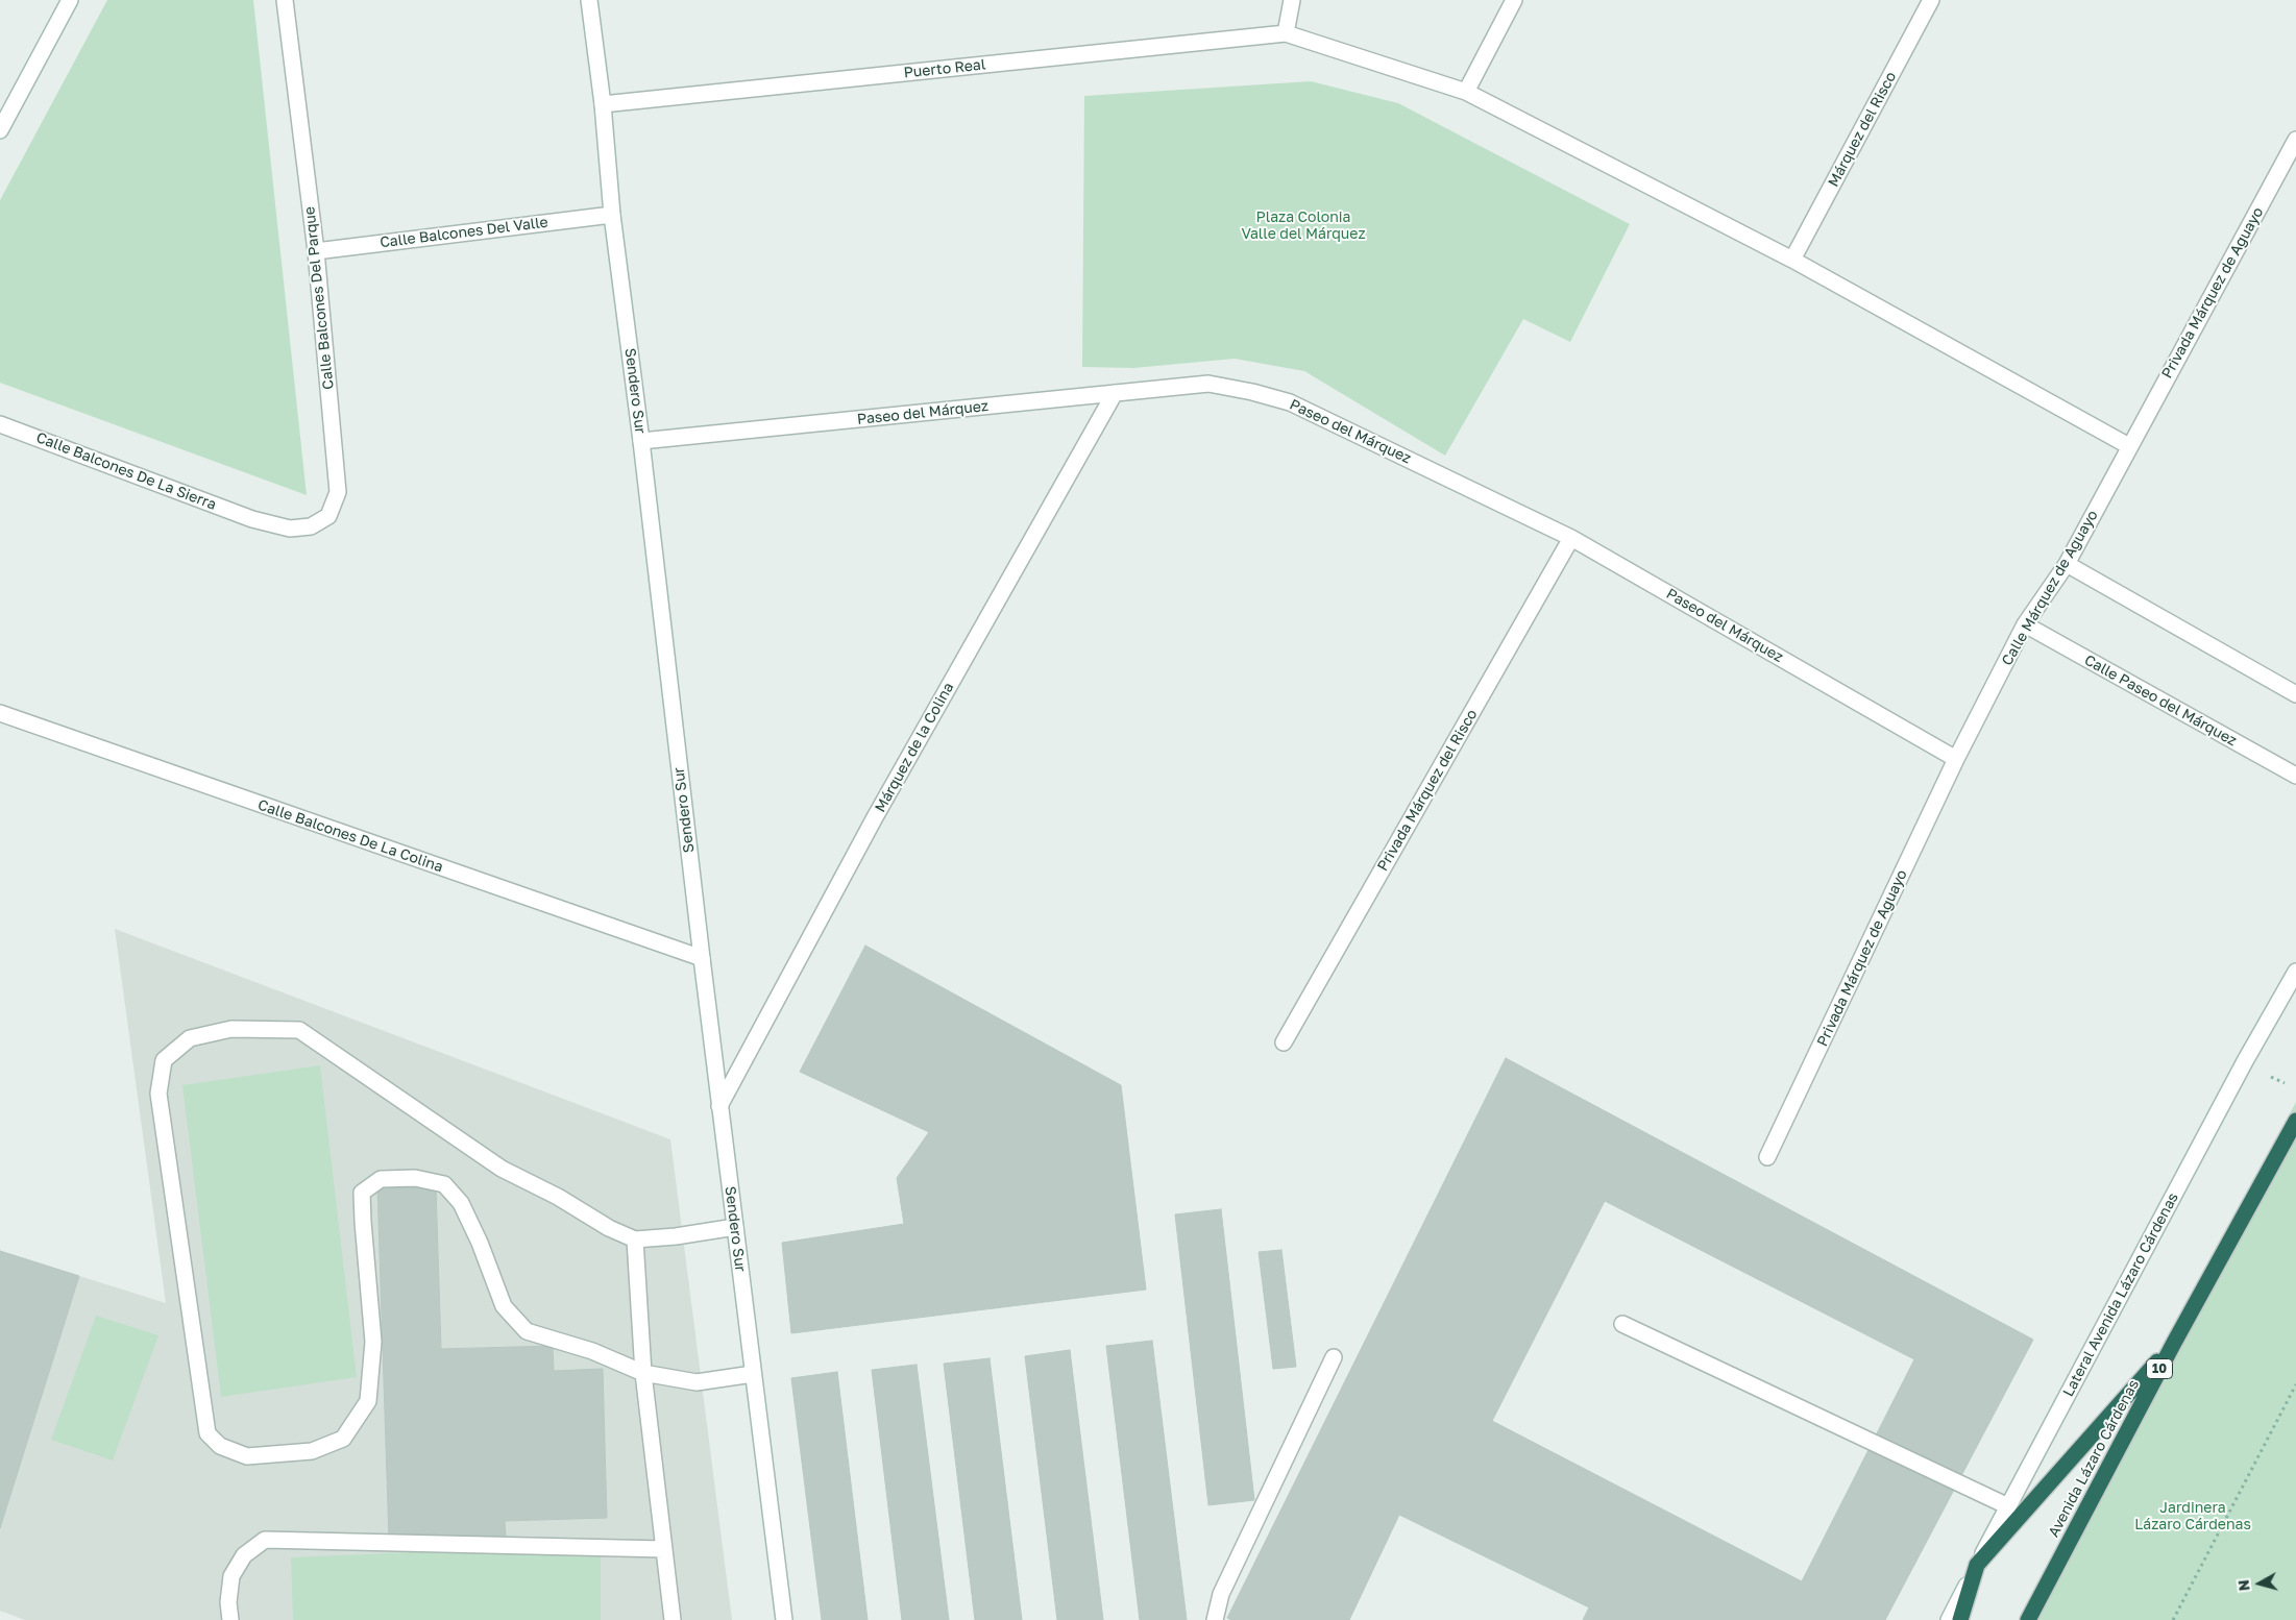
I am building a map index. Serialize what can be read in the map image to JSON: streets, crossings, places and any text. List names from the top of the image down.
{
  "streets": {
    "highway": ["10", "Avenida Lázaro Cárdenas"],
    "street": [
      "Puerto Real",
      "Márquez del Risco",
      "Calle Balcones Del Valle",
      "Privada Márquez de Aguayo",
      "Calle Balcones Del Parque",
      "Sendero Sur",
      "Paseo del Márquez",
      "Calle Balcones De La Sierra",
      "Calle Márquez de Aguayo",
      "Calle Paseo del Márquez",
      "Márquez de la Colina",
      "Privada Márquez del Risco",
      "Calle Balcones De La Colina",
      "Lateral Avenida Lázaro Cárdenas"
    ]
  },
  "crossings": [
    ["Puerto Real", "Sendero Sur"],
    ["Calle Balcones Del Valle", "Calle Balcones Del Parque"],
    ["Calle Balcones Del Valle", "Sendero Sur"],
    ["Privada Márquez de Aguayo", "Paseo del Márquez"],
    ["Privada Márquez de Aguayo", "Calle Márquez de Aguayo"],
    ["Calle Balcones Del Parque", "Calle Balcones De La Sierra"],
    ["Sendero Sur", "Paseo del Márquez"],
    ["Sendero Sur", "Márquez de la Colina"],
    ["Sendero Sur", "Calle Balcones De La Colina"],
    ["Paseo del Márquez", "Calle Márquez de Aguayo"],
    ["Paseo del Márquez", "Márquez de la Colina"],
    ["Paseo del Márquez", "Privada Márquez del Risco"],
    ["Calle Márquez de Aguayo", "Calle Paseo del Márquez"]
  ],
  "parks": ["Plaza Colonia Valle del Márquez", "Jardinera Lázaro Cárdenas"],
  "north": "left"
}
